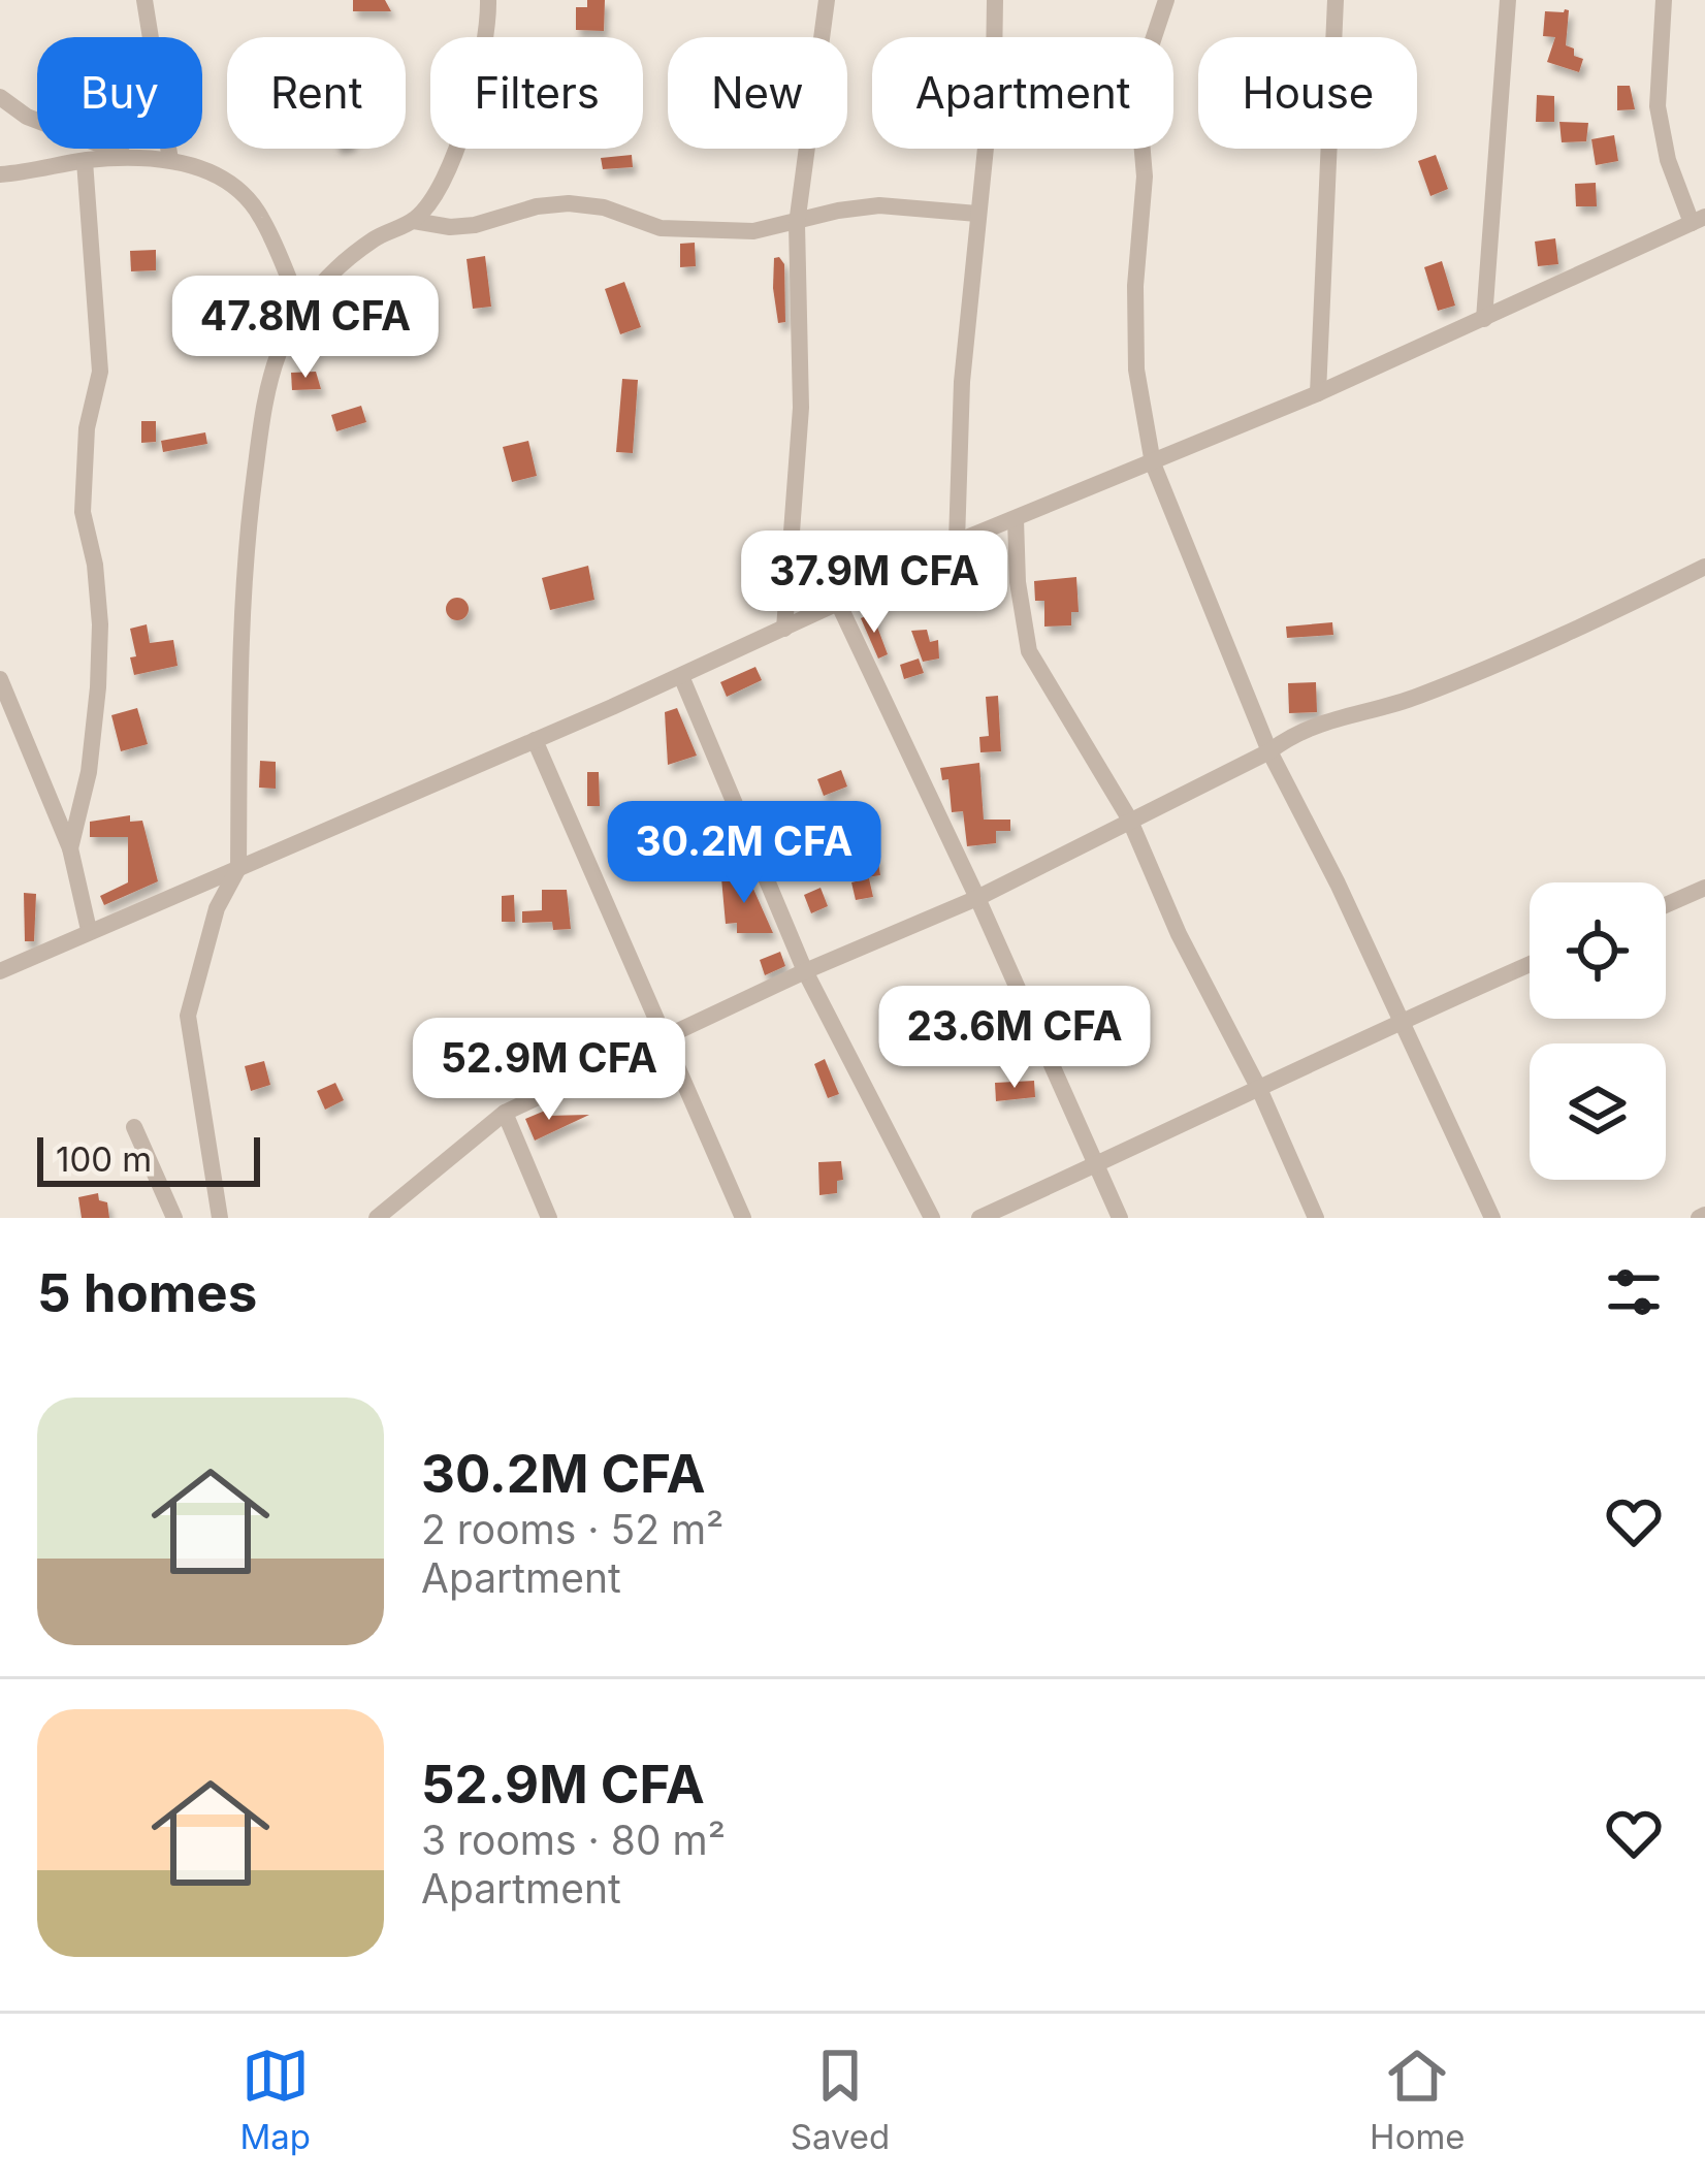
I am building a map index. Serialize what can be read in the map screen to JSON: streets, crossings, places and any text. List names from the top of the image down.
{
  "scale_bar": "100 m",
  "page": {
    "chip": [
      "Buy",
      "Rent",
      "Filters",
      "New",
      "Apartment",
      "House"
    ],
    "price": [
      "47.8M CFA",
      "37.9M CFA",
      "30.2M CFA",
      "23.6M CFA",
      "52.9M CFA"
    ],
    "scale": "100 m",
    "heading": "5 homes",
    "list": [
      {
        "name": "30.2M CFA",
        "note": "2 rooms · 52 m² · Apartment"
      },
      {
        "name": "52.9M CFA",
        "note": "3 rooms · 80 m² · Apartment"
      }
    ],
    "tabs": ["Map", "Saved", "Home"]
  }
}
